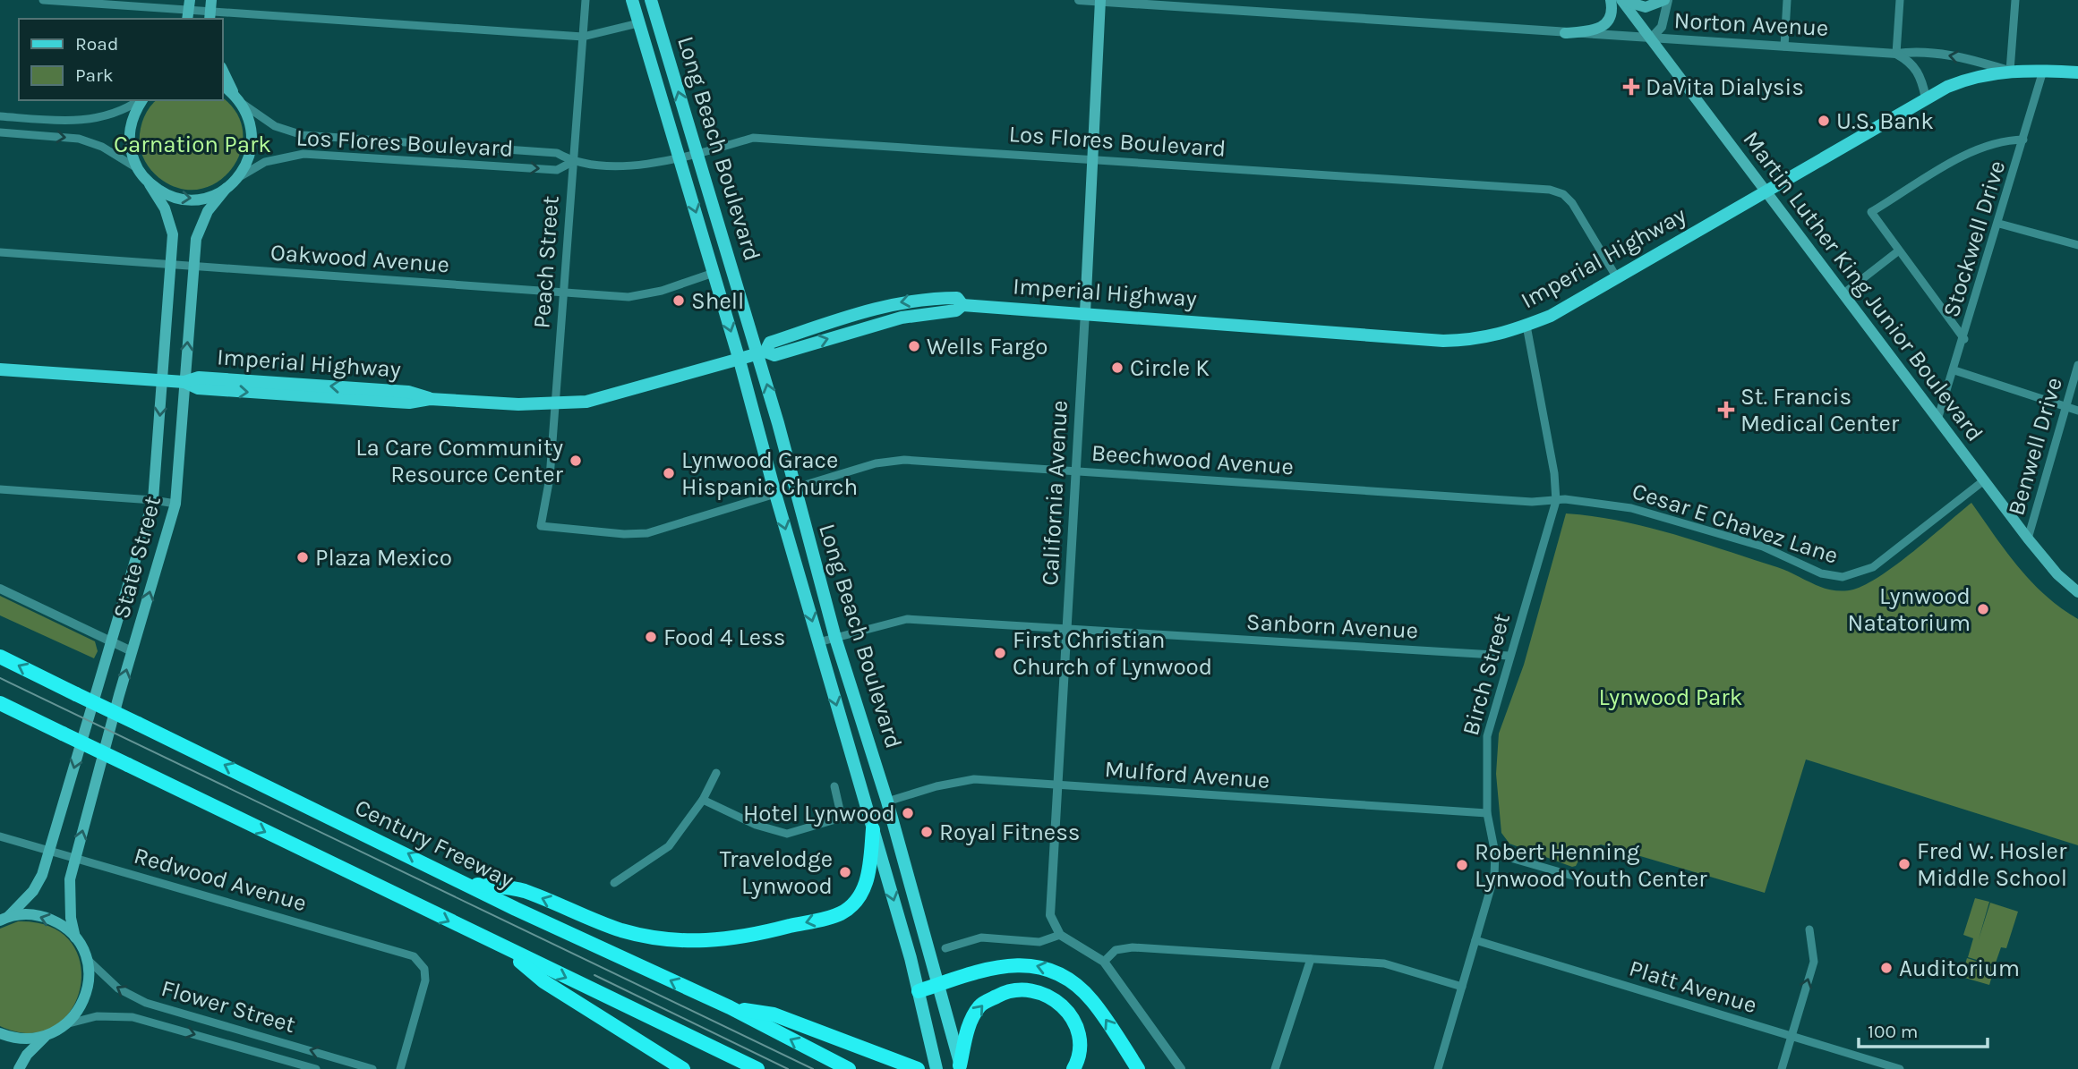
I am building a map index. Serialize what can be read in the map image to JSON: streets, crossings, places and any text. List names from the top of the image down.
{
  "streets": {
    "highway": ["Century Freeway"],
    "main road": [
      "Long Beach Boulevard",
      "Imperial Highway",
      "Martin Luther King Junior Boulevard",
      "California Avenue",
      "State Street"
    ],
    "street": [
      "Norton Avenue",
      "Los Flores Boulevard",
      "Stockwell Drive",
      "Oakwood Avenue",
      "Peach Street",
      "Benwell Drive",
      "Beechwood Avenue",
      "Cesar E Chavez Lane",
      "Sanborn Avenue",
      "Birch Street",
      "Mulford Avenue",
      "Redwood Avenue",
      "Platt Avenue",
      "Flower Street"
    ]
  },
  "crossings": [
    ["Norton Avenue", "Imperial Highway"],
    ["Norton Avenue", "Martin Luther King Junior Boulevard"],
    ["Norton Avenue", "California Avenue"],
    ["Los Flores Boulevard", "Long Beach Boulevard"],
    ["Los Flores Boulevard", "Imperial Highway"],
    ["Los Flores Boulevard", "Peach Street"],
    ["Los Flores Boulevard", "California Avenue"],
    ["Long Beach Boulevard", "Imperial Highway"],
    ["Long Beach Boulevard", "Oakwood Avenue"],
    ["Long Beach Boulevard", "Peach Street"],
    ["Long Beach Boulevard", "Beechwood Avenue"],
    ["Long Beach Boulevard", "Sanborn Avenue"],
    ["Long Beach Boulevard", "Mulford Avenue"],
    ["Stockwell Drive", "Imperial Highway"],
    ["Stockwell Drive", "Martin Luther King Junior Boulevard"],
    ["Imperial Highway", "Peach Street"],
    ["Imperial Highway", "Martin Luther King Junior Boulevard"],
    ["Imperial Highway", "California Avenue"],
    ["Imperial Highway", "State Street"],
    ["Imperial Highway", "Birch Street"],
    ["Oakwood Avenue", "Peach Street"],
    ["Oakwood Avenue", "State Street"],
    ["Martin Luther King Junior Boulevard", "Benwell Drive"],
    ["Martin Luther King Junior Boulevard", "Cesar E Chavez Lane"],
    ["Beechwood Avenue", "California Avenue"],
    ["Beechwood Avenue", "Cesar E Chavez Lane"],
    ["Beechwood Avenue", "Birch Street"],
    ["California Avenue", "Sanborn Avenue"],
    ["California Avenue", "Mulford Avenue"],
    ["Cesar E Chavez Lane", "Birch Street"],
    ["State Street", "Redwood Avenue"],
    ["Sanborn Avenue", "Birch Street"],
    ["Birch Street", "Mulford Avenue"],
    ["Birch Street", "Platt Avenue"]
  ],
  "parks": ["Carnation Park", "Lynwood Park"],
  "places": {
    "health": ["DaVita Dialysis", "St. Francis Medical Center"],
    "other": [
      "U.S. Bank",
      "Shell",
      "Wells Fargo",
      "Circle K",
      "La Care Community Resource Center",
      "Lynwood Grace Hispanic Church",
      "Plaza Mexico",
      "Lynwood Natatorium",
      "Food 4 Less",
      "First Christian Church of Lynwood",
      "Hotel Lynwood",
      "Royal Fitness",
      "Fred W. Hosler Middle School",
      "Robert Henning Lynwood Youth Center",
      "Travelodge Lynwood",
      "Auditorium"
    ]
  },
  "legend": ["Road", "Park"],
  "scale_bar": "100 m"
}
